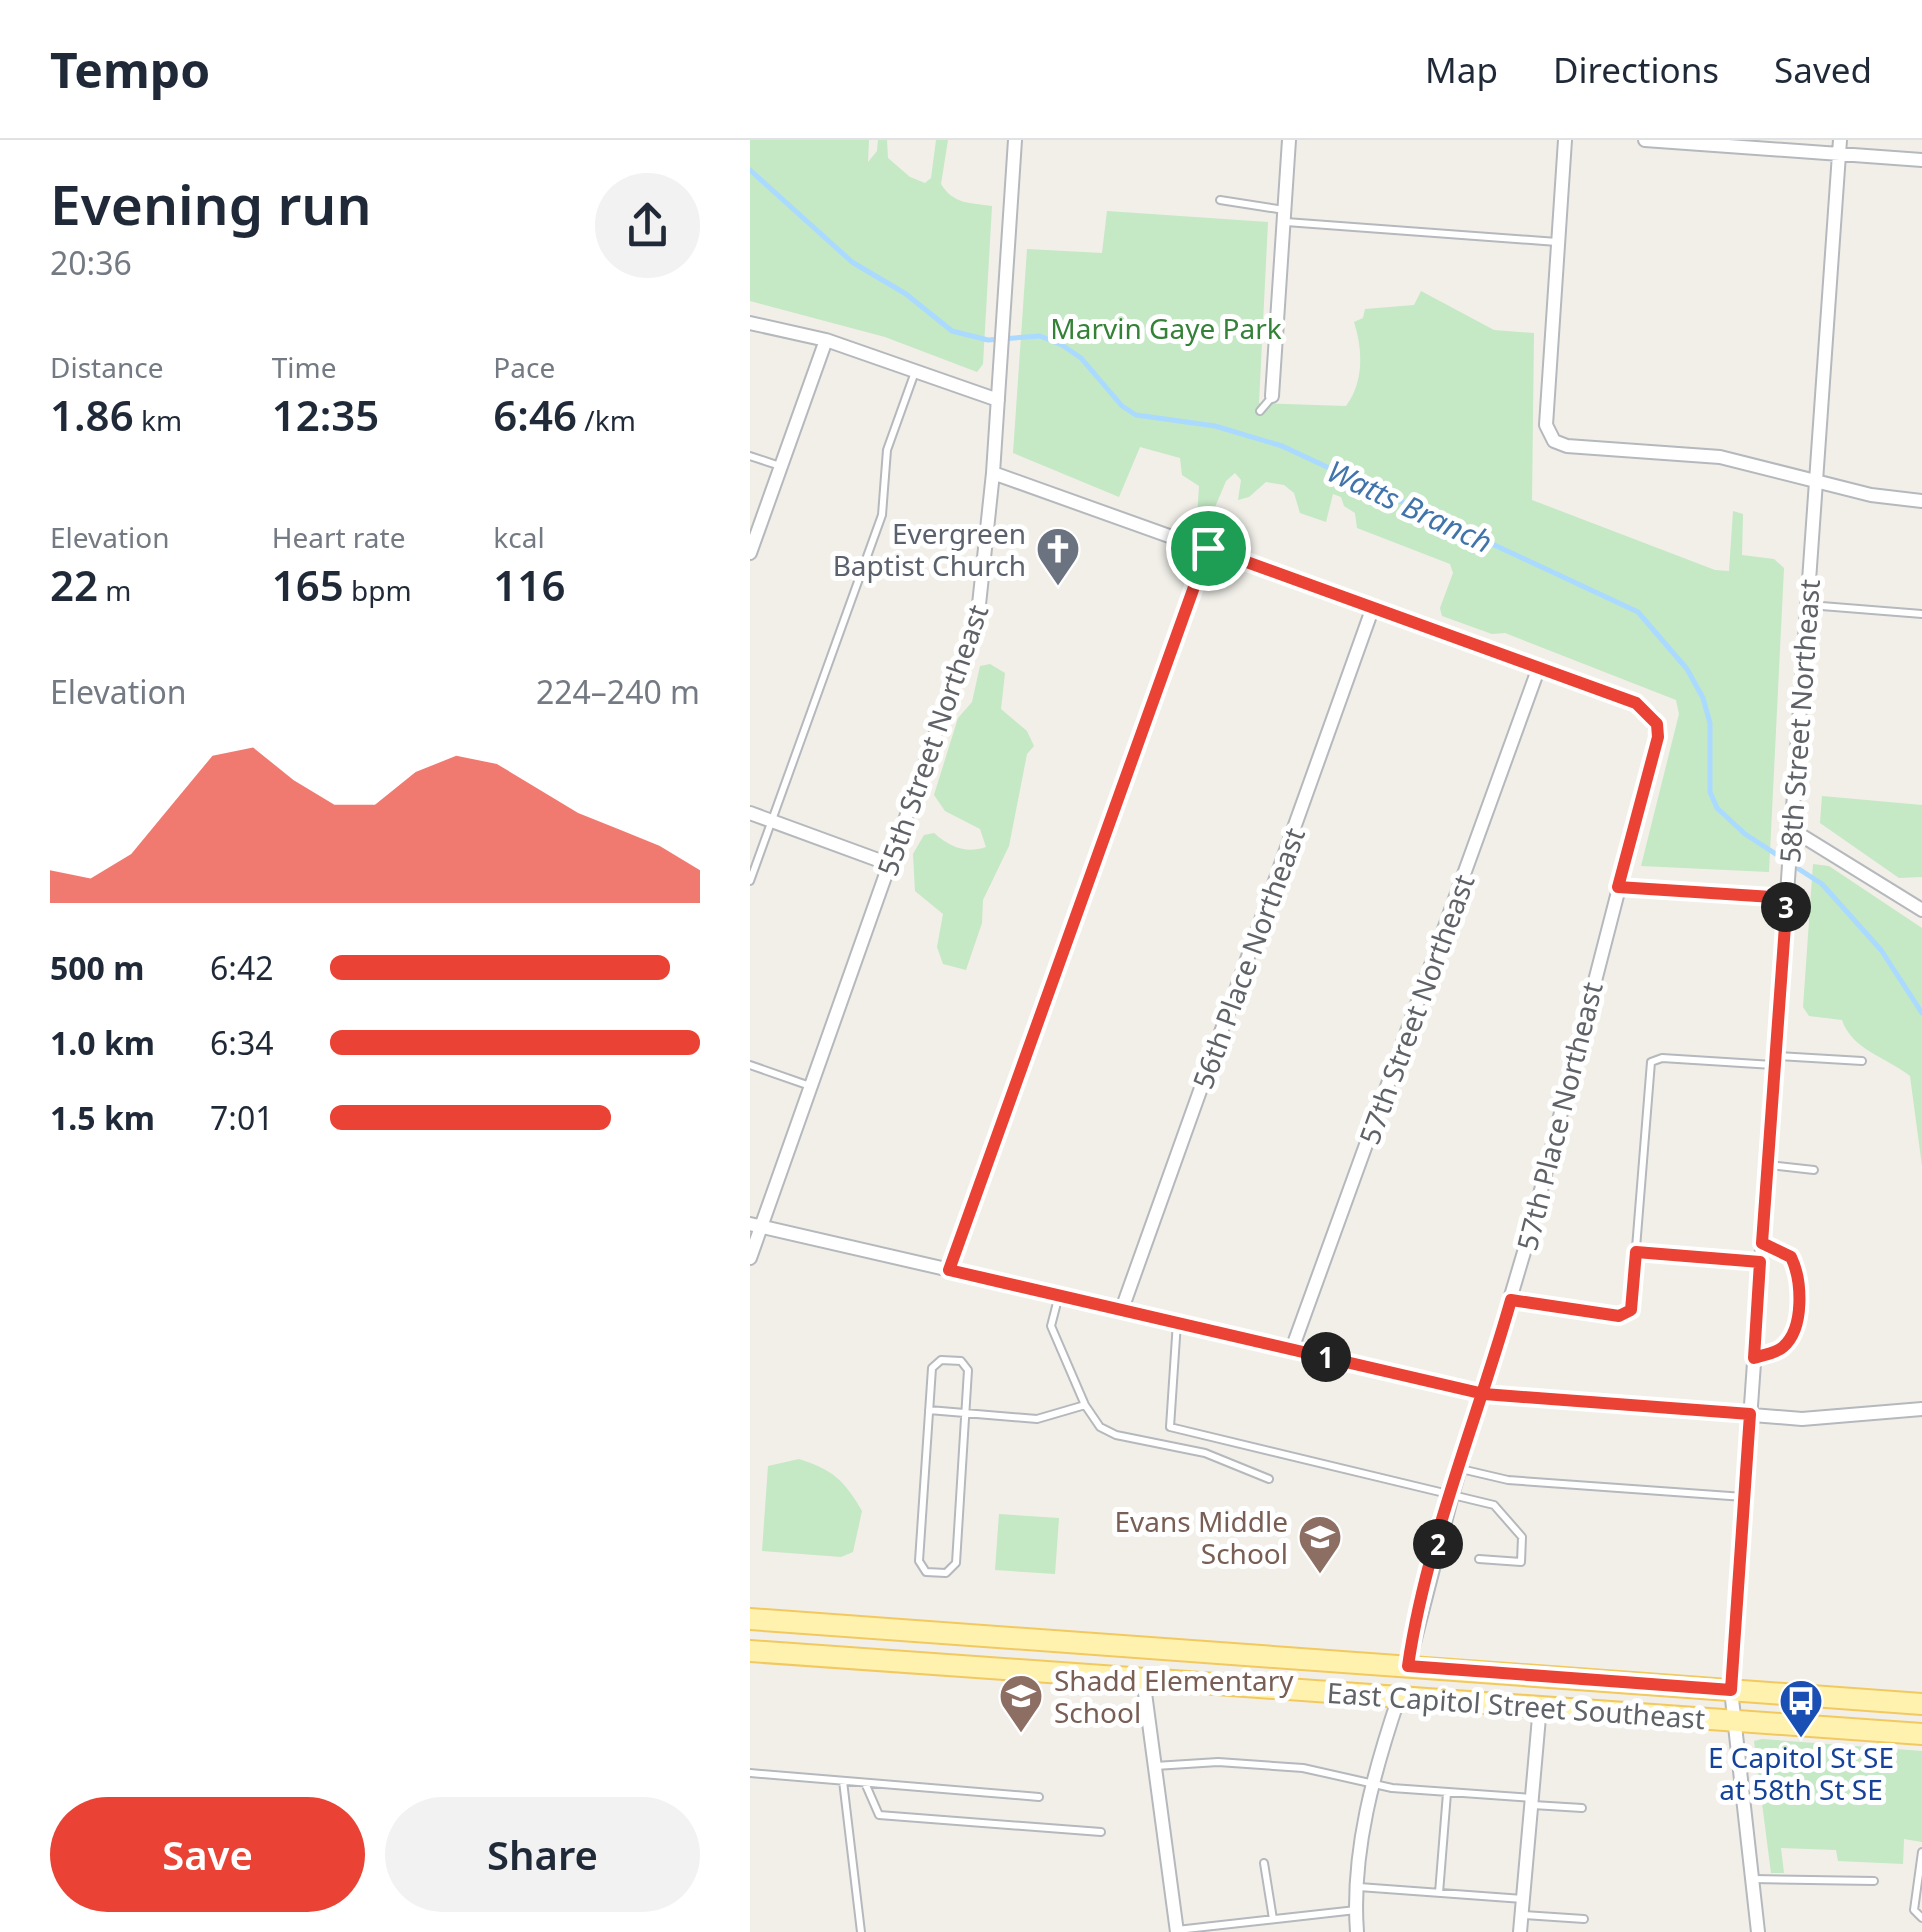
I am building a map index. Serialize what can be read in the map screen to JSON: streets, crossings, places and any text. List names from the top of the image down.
{
  "streets": {
    "main road": ["East Capitol Street Southeast"],
    "street": [
      "58th Street Northeast",
      "55th Street Northeast",
      "56th Place Northeast",
      "57th Street Northeast",
      "57th Place Northeast"
    ]
  },
  "crossings": [
    ["58th Street Northeast", "East Capitol Street Southeast"],
    ["57th Street Northeast", "57th Place Northeast"]
  ],
  "water": ["Watts Branch"],
  "parks": ["Marvin Gaye Park"],
  "places": {
    "church": ["Evergreen Baptist Church"],
    "school or university": ["Evans Middle School", "Shadd Elementary School"],
    "bus stop": ["E Capitol St SE at 58th St SE"]
  },
  "page": {
    "header": "Tempo",
    "nav": ["Map", "Directions", "Saved"],
    "heading": ["Evening run", "20:36"],
    "stats": [
      ["Distance", "1.86 km"],
      ["Time", "12:35"],
      ["Pace", "6:46 /km"],
      ["Elevation", "22 m"],
      ["Heart rate", "165 bpm"],
      ["kcal", "116"]
    ],
    "chart": ["Elevation", "224–240 m"],
    "pins": ["3", "1", "2"],
    "list": [
      {
        "name": "500 m",
        "note": "6:42"
      },
      {
        "name": "1.0 km",
        "note": "6:34"
      },
      {
        "name": "1.5 km",
        "note": "7:01"
      }
    ],
    "buttons": ["Save", "Share"]
  }
}
